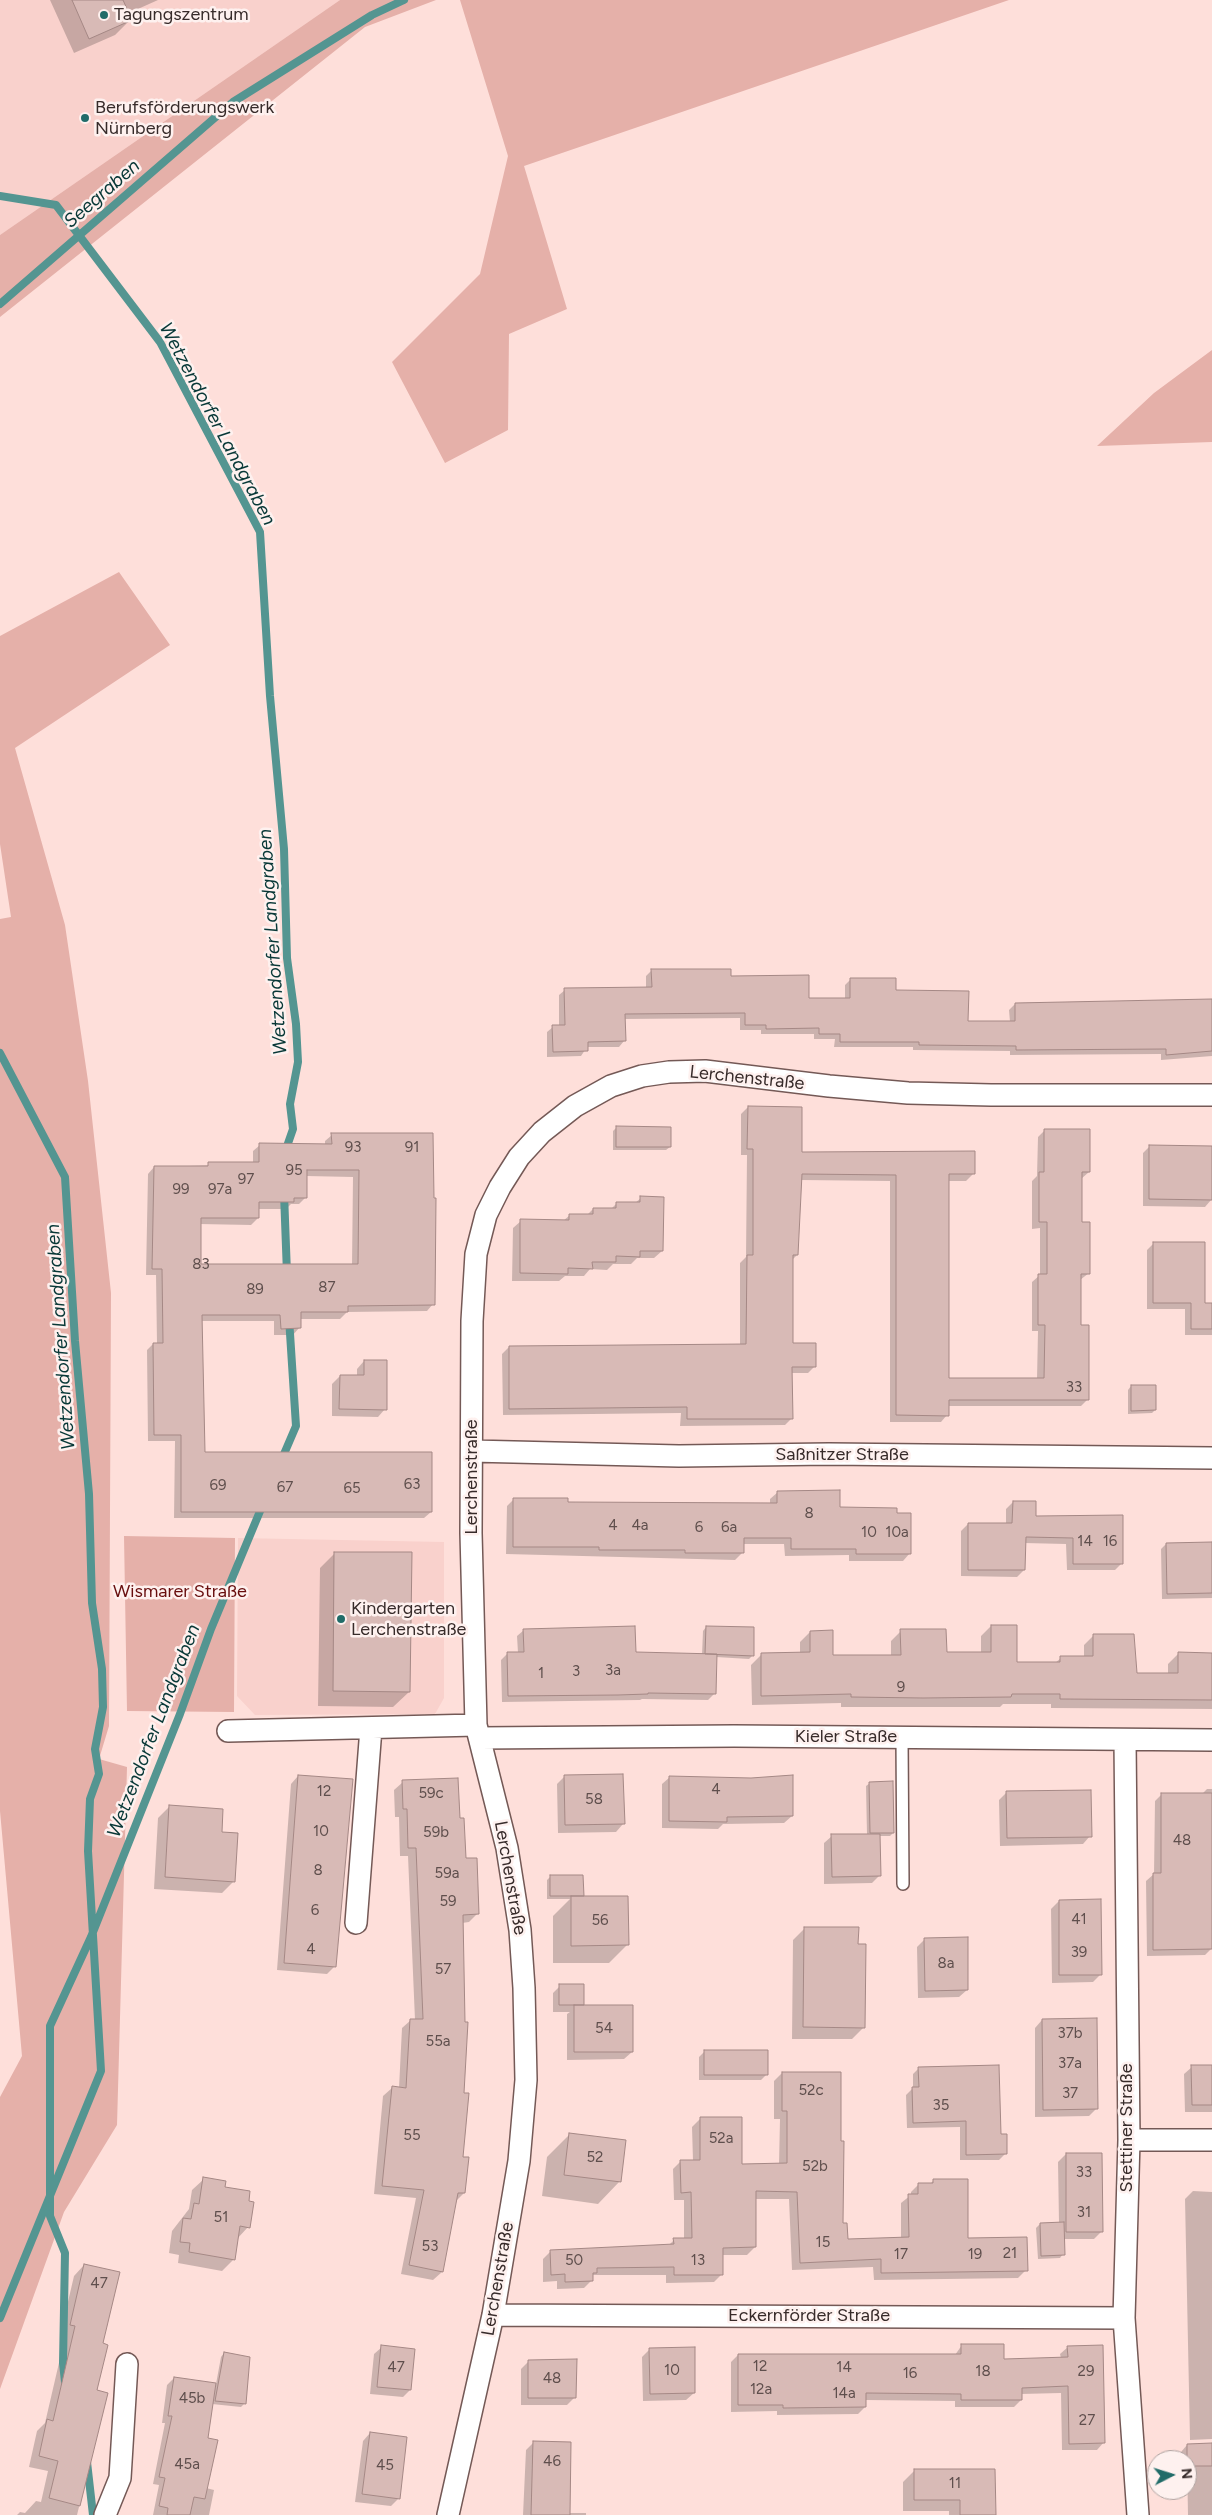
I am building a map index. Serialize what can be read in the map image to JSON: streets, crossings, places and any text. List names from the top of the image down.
{
  "streets": {
    "street": [
      "Lerchenstraße",
      "Saßnitzer Straße",
      "Kieler Straße",
      "Stettiner Straße",
      "Eckernförder Straße"
    ]
  },
  "crossings": [
    ["Lerchenstraße", "Saßnitzer Straße"],
    ["Lerchenstraße", "Kieler Straße"],
    ["Lerchenstraße", "Eckernförder Straße"],
    ["Kieler Straße", "Stettiner Straße"],
    ["Stettiner Straße", "Eckernförder Straße"]
  ],
  "water": ["Seegraben", "Wetzendorfer Landgraben"],
  "parks": ["Wismarer Straße"],
  "places": ["Tagungszentrum", "Berufsförderungswerk Nürnberg", "Kindergarten Lerchenstraße"],
  "house_numbers": [
    "93",
    "91",
    "95",
    "97",
    "99",
    "97a",
    "83",
    "87",
    "89",
    "33",
    "63",
    "69",
    "67",
    "65",
    "8",
    "4",
    "4a",
    "6",
    "6a",
    "10",
    "10a",
    "14",
    "16",
    "3a",
    "3",
    "1",
    "9",
    "4",
    "12",
    "59c",
    "58",
    "10",
    "59b",
    "48",
    "8",
    "59a",
    "59",
    "6",
    "41",
    "56",
    "4",
    "39",
    "8a",
    "57",
    "54",
    "37b",
    "55a",
    "37a",
    "52c",
    "37",
    "35",
    "55",
    "52a",
    "52",
    "52b",
    "33",
    "31",
    "51",
    "15",
    "53",
    "21",
    "17",
    "19",
    "50",
    "13",
    "47",
    "12",
    "47",
    "14",
    "10",
    "18",
    "29",
    "16",
    "48",
    "12a",
    "14a",
    "45b",
    "27",
    "46",
    "45a",
    "45",
    "11"
  ],
  "north": "right"
}
